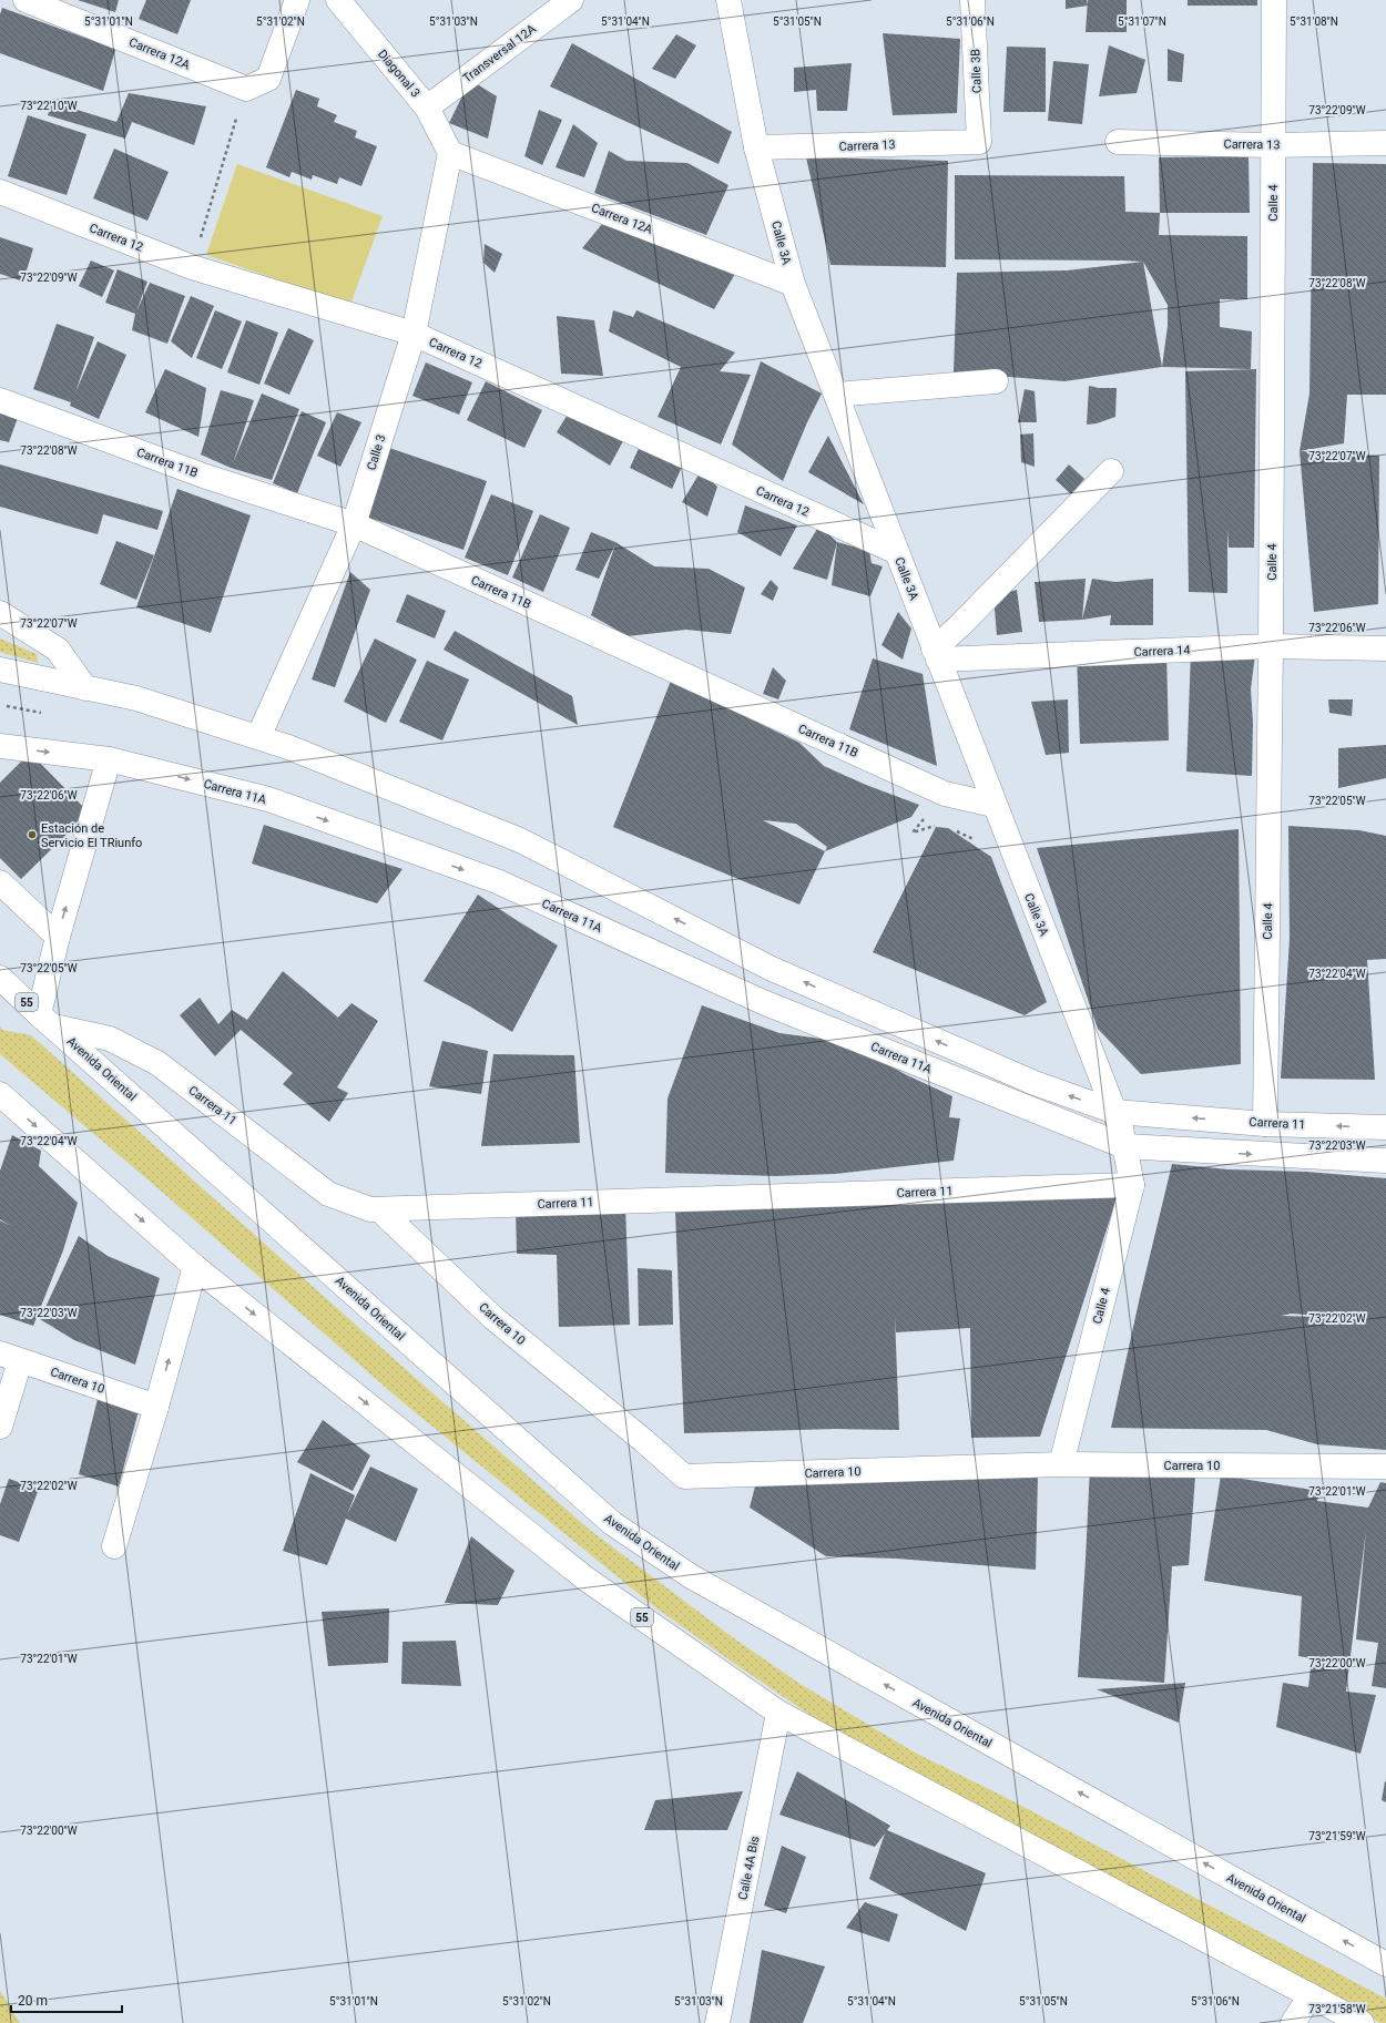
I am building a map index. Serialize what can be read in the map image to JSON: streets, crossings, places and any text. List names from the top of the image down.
{
  "streets": {
    "street": [
      "Carrera 12A",
      "Transversal 12A",
      "Calle 3B",
      "Diagonal 3",
      "Carrera 13",
      "Calle 4",
      "Carrera 12",
      "Calle 3A",
      "Calle 3",
      "Carrera 11B",
      "Carrera 14",
      "Carrera 11A",
      "55",
      "Avenida Oriental",
      "Carrera 11",
      "Carrera 10",
      "Calle 4A Bis"
    ]
  },
  "crossings": [
    ["Carrera 12A", "Diagonal 3"],
    ["Carrera 12A", "Calle 3A"],
    ["Carrera 12A", "Calle 3"],
    ["Transversal 12A", "Diagonal 3"],
    ["Calle 3B", "Carrera 13"],
    ["Diagonal 3", "Calle 3"],
    ["Carrera 13", "Calle 4"],
    ["Carrera 13", "Calle 3A"],
    ["Calle 4", "Calle 3A"],
    ["Calle 4", "Carrera 14"],
    ["Calle 4", "Carrera 11A"],
    ["Calle 4", "Carrera 11"],
    ["Calle 4", "Carrera 10"],
    ["Carrera 12", "Calle 3A"],
    ["Carrera 12", "Calle 3"],
    ["Calle 3A", "Carrera 11B"],
    ["Calle 3A", "Carrera 14"],
    ["Calle 3A", "Carrera 11A"],
    ["Calle 3A", "Carrera 11"],
    ["Calle 3", "Carrera 11B"],
    ["55", "Calle 4A Bis"],
    ["Avenida Oriental", "Carrera 11"],
    ["Carrera 11", "Carrera 10"]
  ],
  "places": ["Estación de Servicio El TRiunfo"],
  "scale_bar": "20 m",
  "coordinates": [
    "5°31'01\"N",
    "5°31'02\"N",
    "5°31'03\"N",
    "5°31'04\"N",
    "5°31'05\"N",
    "5°31'06\"N",
    "5°31'07\"N",
    "5°31'08\"N",
    "73°22'10\"W",
    "73°22'09\"W",
    "73°22'08\"W",
    "73°22'07\"W",
    "73°22'06\"W",
    "73°22'05\"W",
    "73°22'04\"W",
    "73°22'03\"W",
    "73°22'02\"W",
    "73°22'01\"W",
    "73°22'00\"W",
    "73°21'59\"W",
    "73°21'58\"W"
  ]
}
